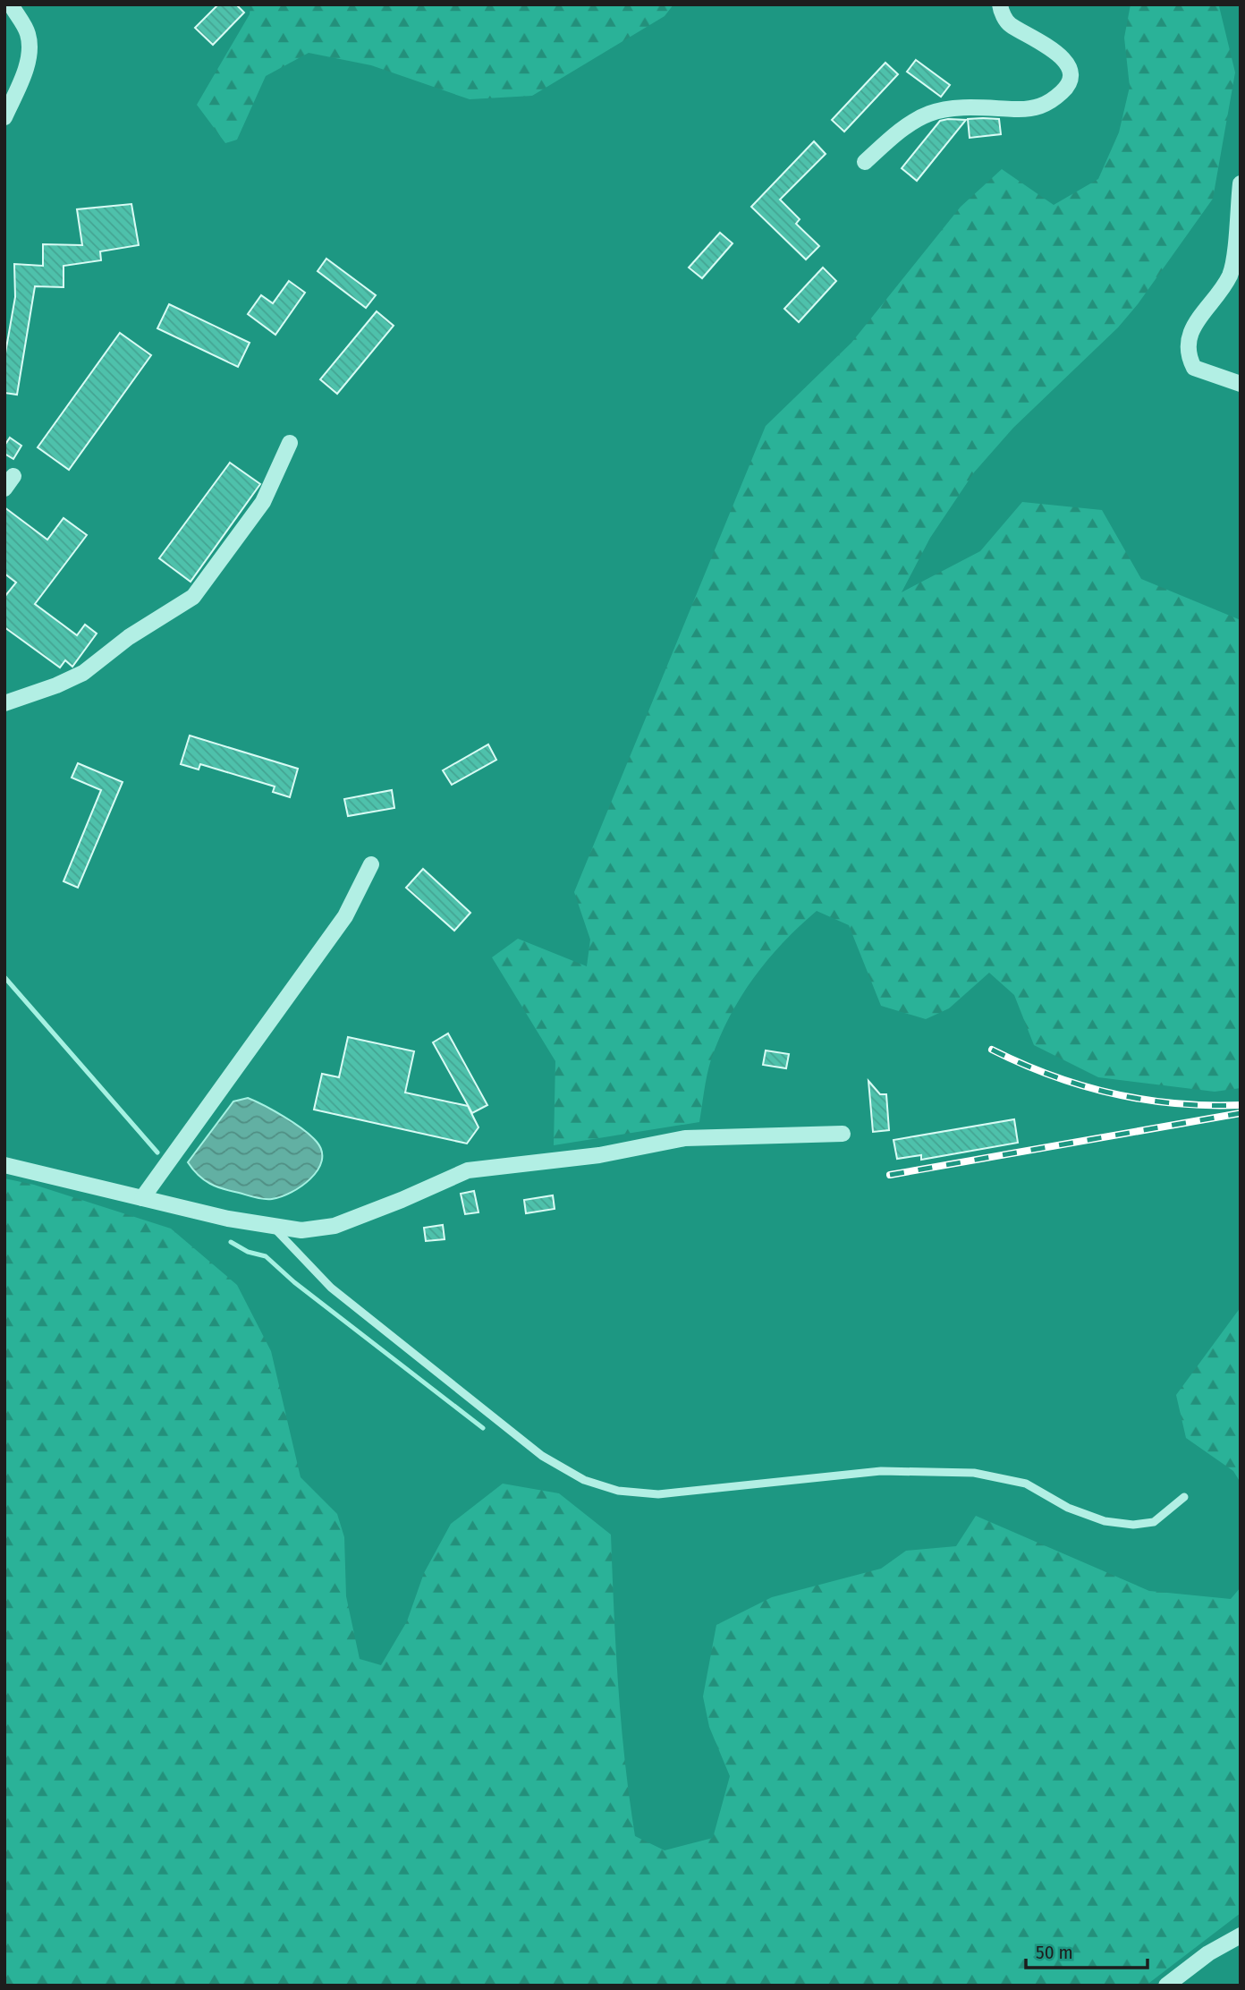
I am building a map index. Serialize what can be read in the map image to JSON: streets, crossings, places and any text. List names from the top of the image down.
{
  "scale_bar": "50 m"
}
